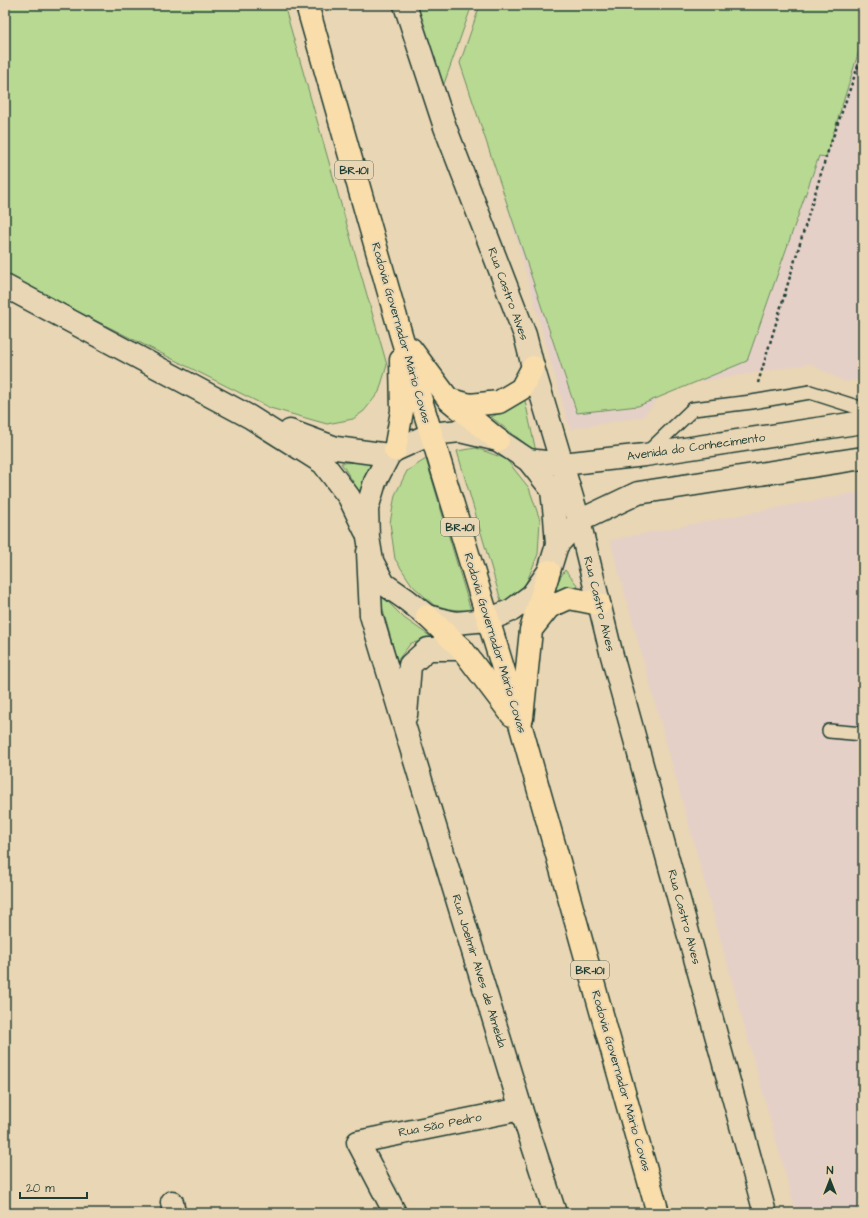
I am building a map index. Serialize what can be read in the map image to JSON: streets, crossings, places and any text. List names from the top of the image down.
{
  "streets": {
    "highway": ["BR-101", "Rodovia Governador Mário Covas"],
    "street": [
      "Rua Castro Alves",
      "Avenida do Conhecimento",
      "Rua Joelmir Alves de Almeida",
      "Rua São Pedro"
    ]
  },
  "crossings": [
    ["Rua Castro Alves", "Avenida do Conhecimento"],
    ["Rua Joelmir Alves de Almeida", "Rua São Pedro"]
  ],
  "scale_bar": "20 m",
  "north": "top"
}
